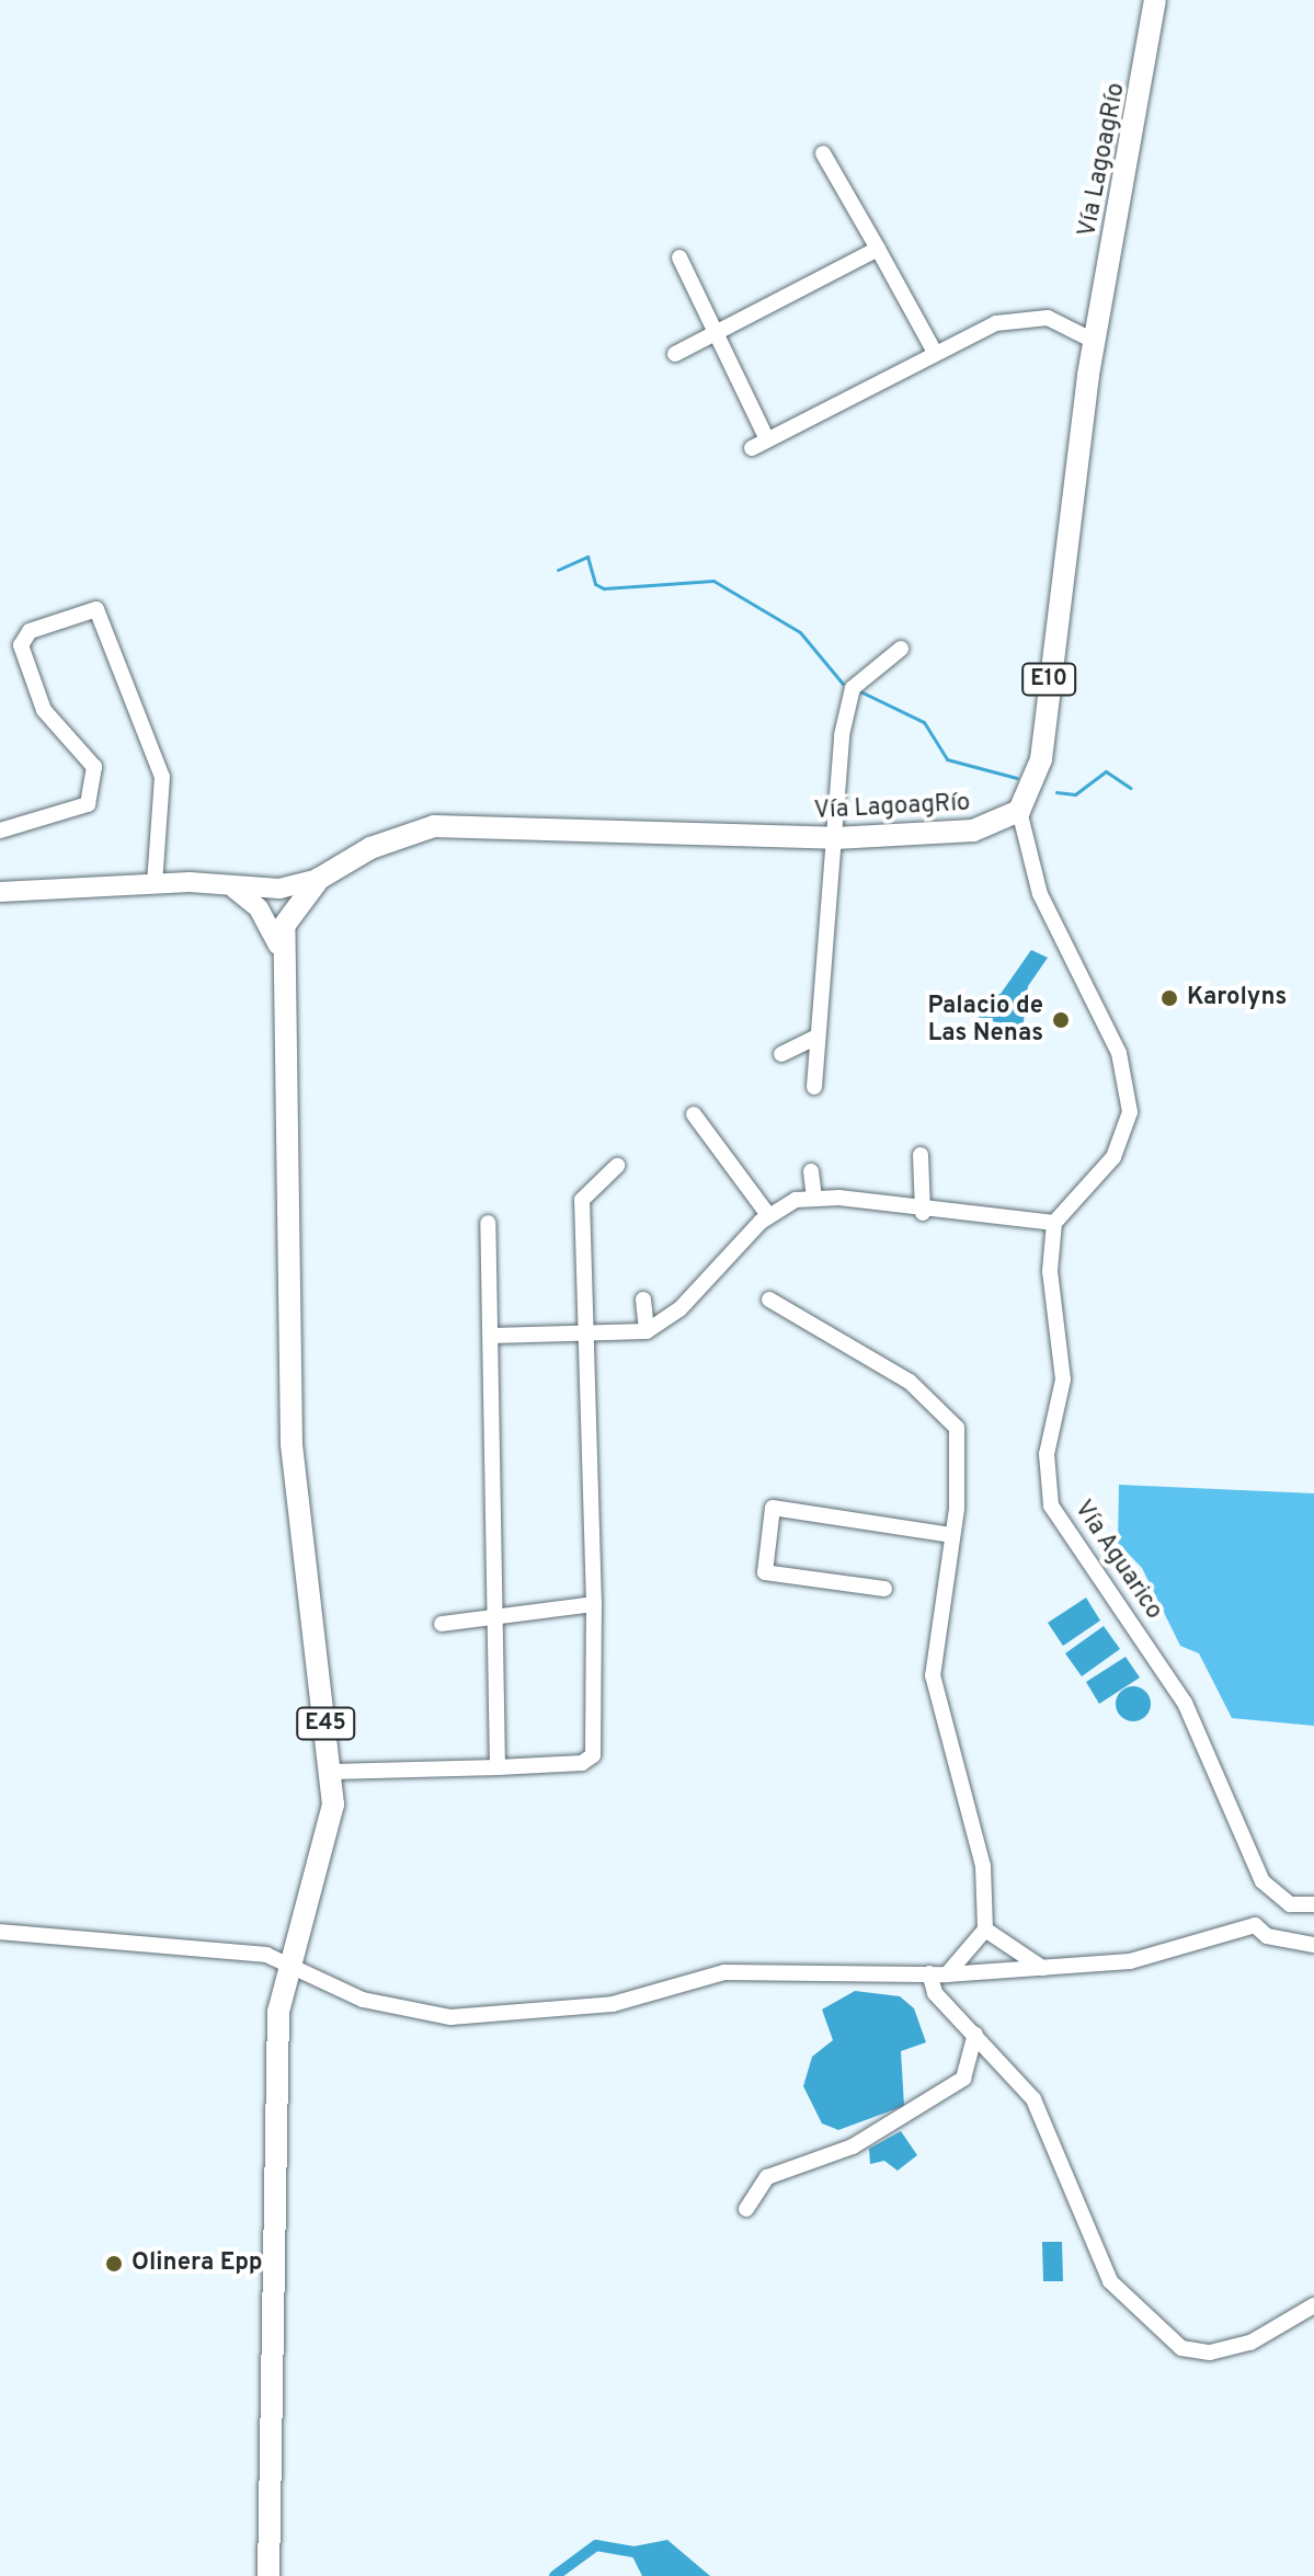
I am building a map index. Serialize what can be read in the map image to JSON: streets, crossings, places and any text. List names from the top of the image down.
{
  "streets": {
    "highway": ["Vía LagoagRío", "E10", "E45"],
    "street": ["Vía Aguarico"]
  },
  "crossings": [
    ["Vía LagoagRío", "E45"]
  ],
  "places": ["Karolyns", "Palacio de Las Nenas", "Olinera Epp"]
}
